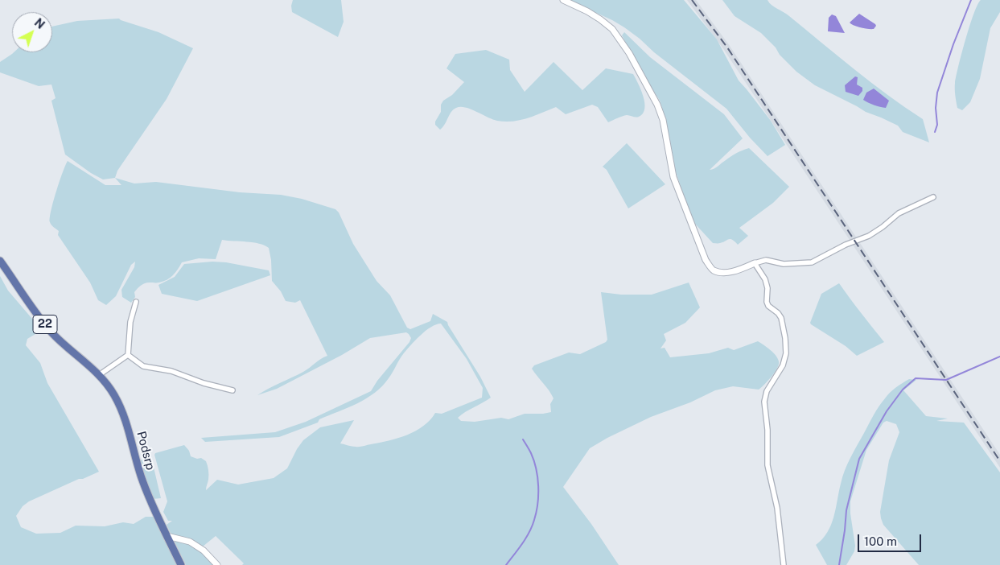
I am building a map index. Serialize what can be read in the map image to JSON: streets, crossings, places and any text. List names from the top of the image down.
{
  "streets": {
    "main road": ["22", "Podsrp"]
  },
  "crossings": [
    ["22", "Podsrp"]
  ],
  "scale_bar": "100 m",
  "north": "top right"
}
